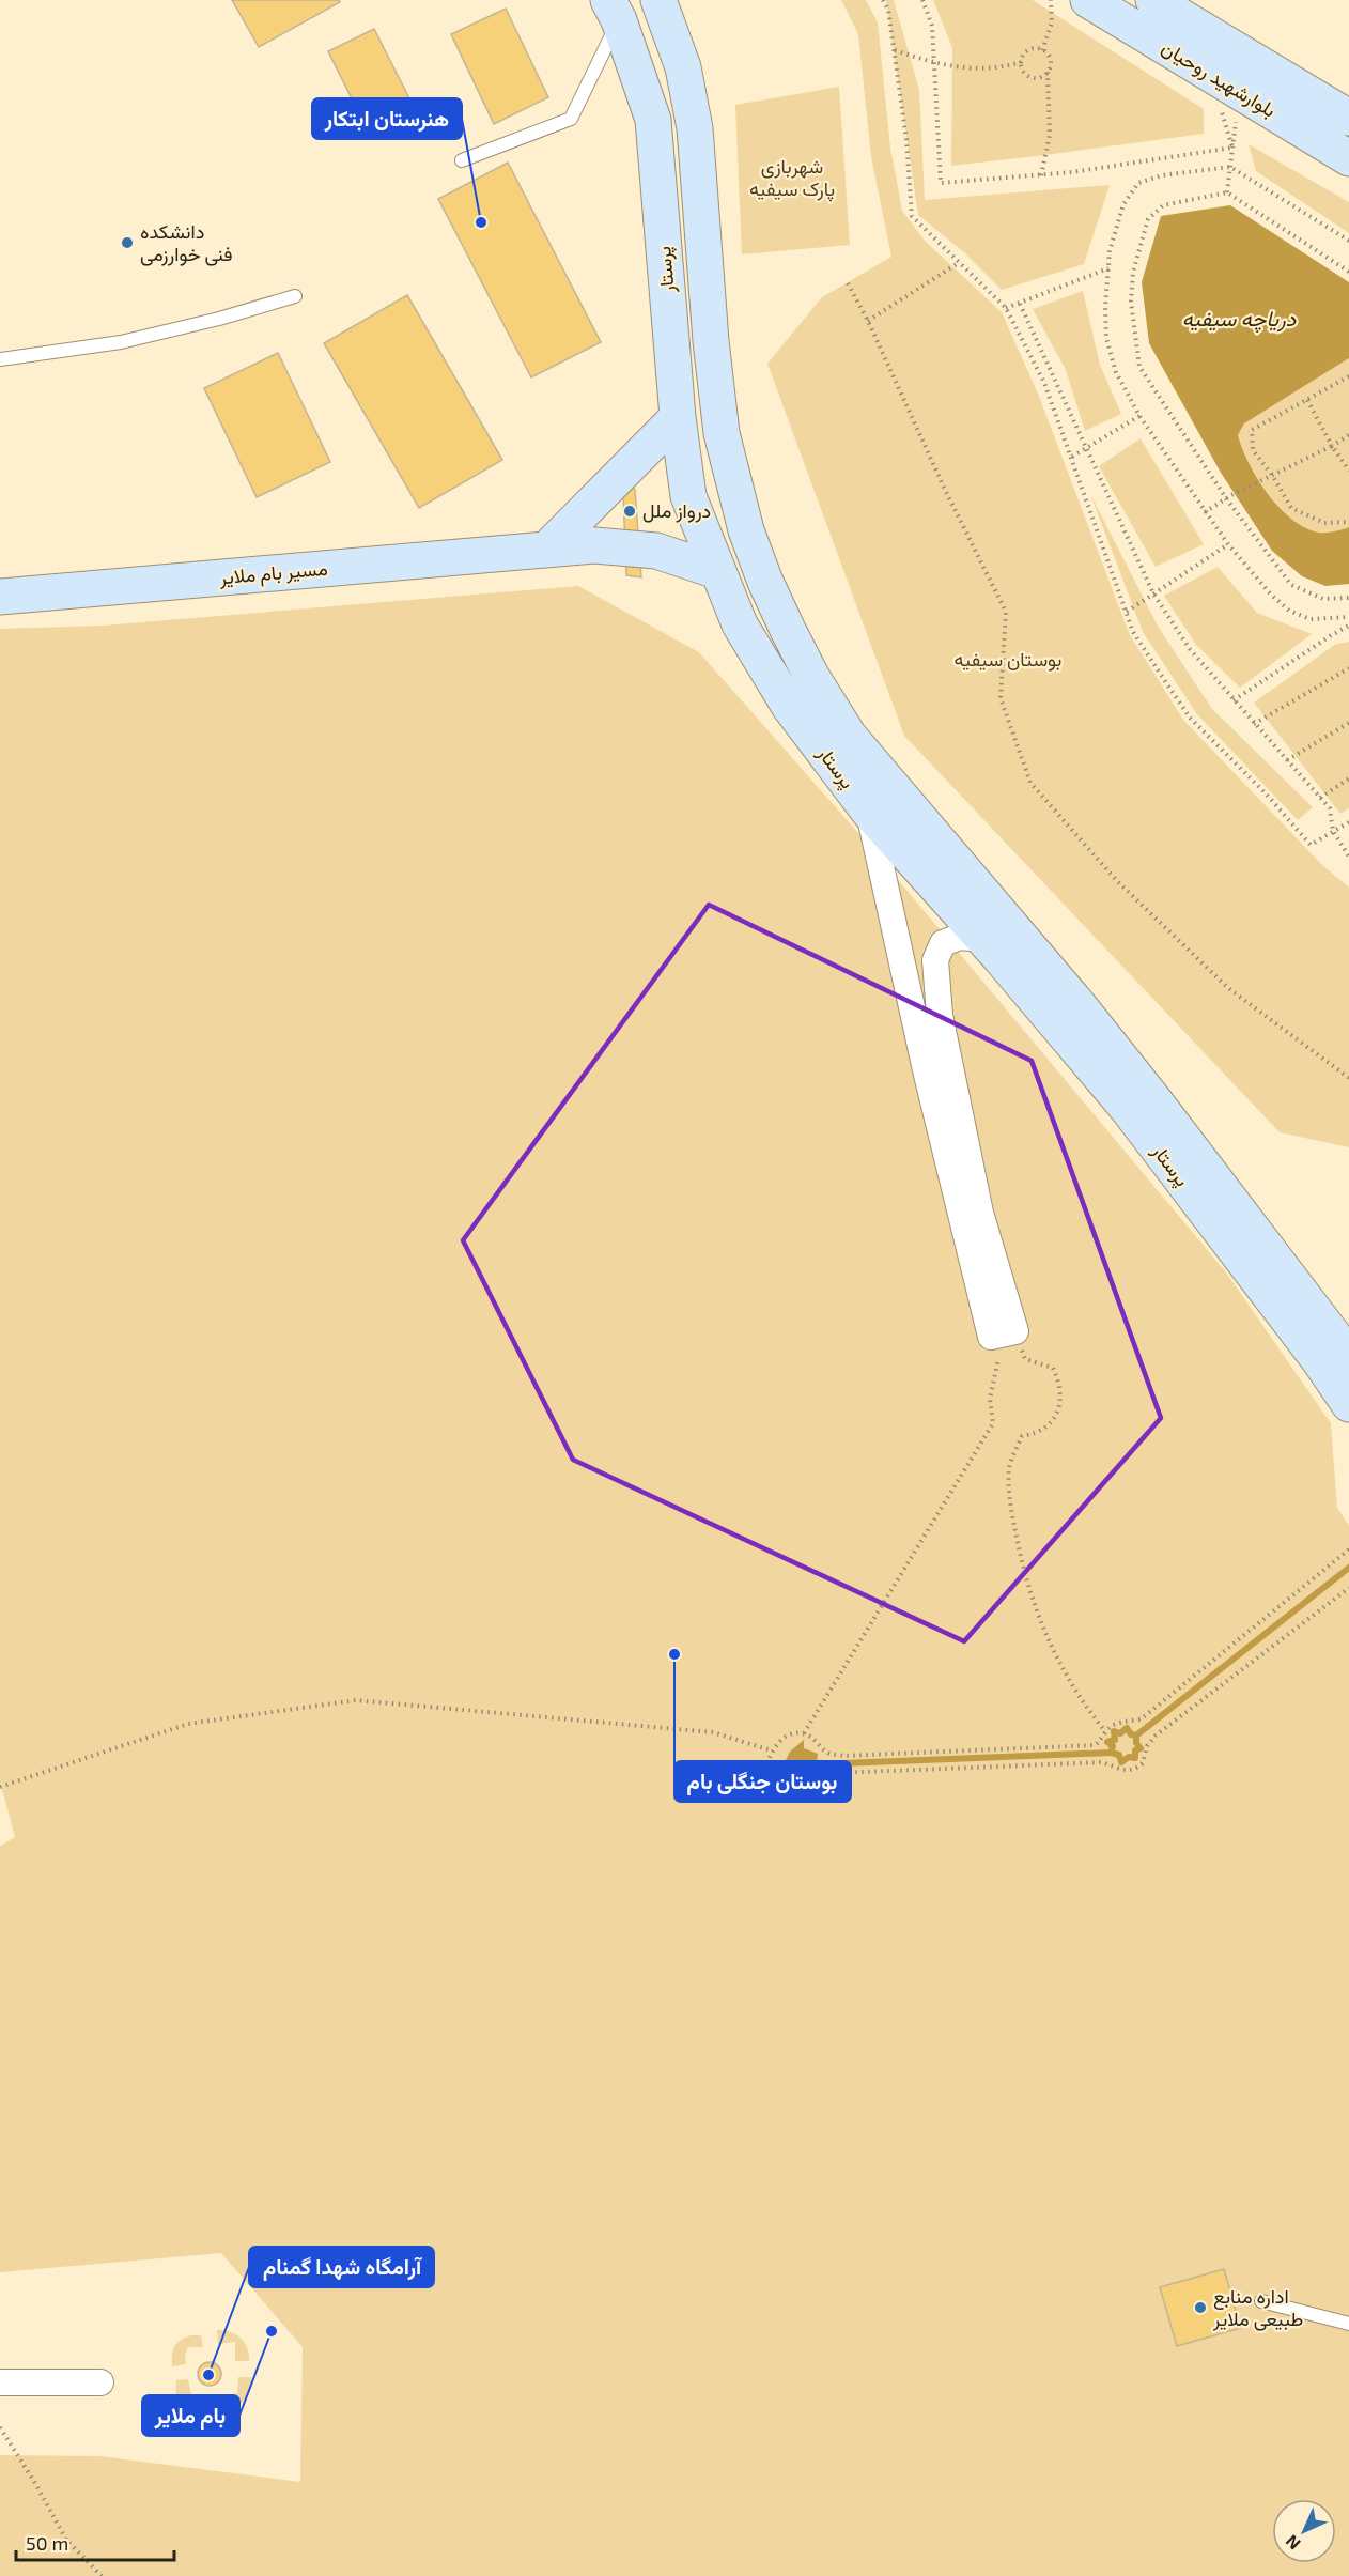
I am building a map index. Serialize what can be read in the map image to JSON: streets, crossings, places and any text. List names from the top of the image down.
{
  "streets": {
    "main road": ["بلوارشهید روحیان", "پرستار", "مسیر بام ملایر"]
  },
  "crossings": [
    ["پرستار", "مسیر بام ملایر"]
  ],
  "water": ["دریاچه سیفیه"],
  "parks": ["شهربازی پارک سیفیه", "بوستان سیفیه"],
  "places": [
    "هنرستان ابتکار",
    "دانشکده فنی خوارزمی",
    "درواز ملل",
    "بوستان جنگلی بام",
    "اداره منابع طبیعی ملایر",
    "بام ملایر",
    "آرامگاه شهدا گمنام"
  ],
  "scale_bar": "50 m",
  "north": "bottom left"
}
